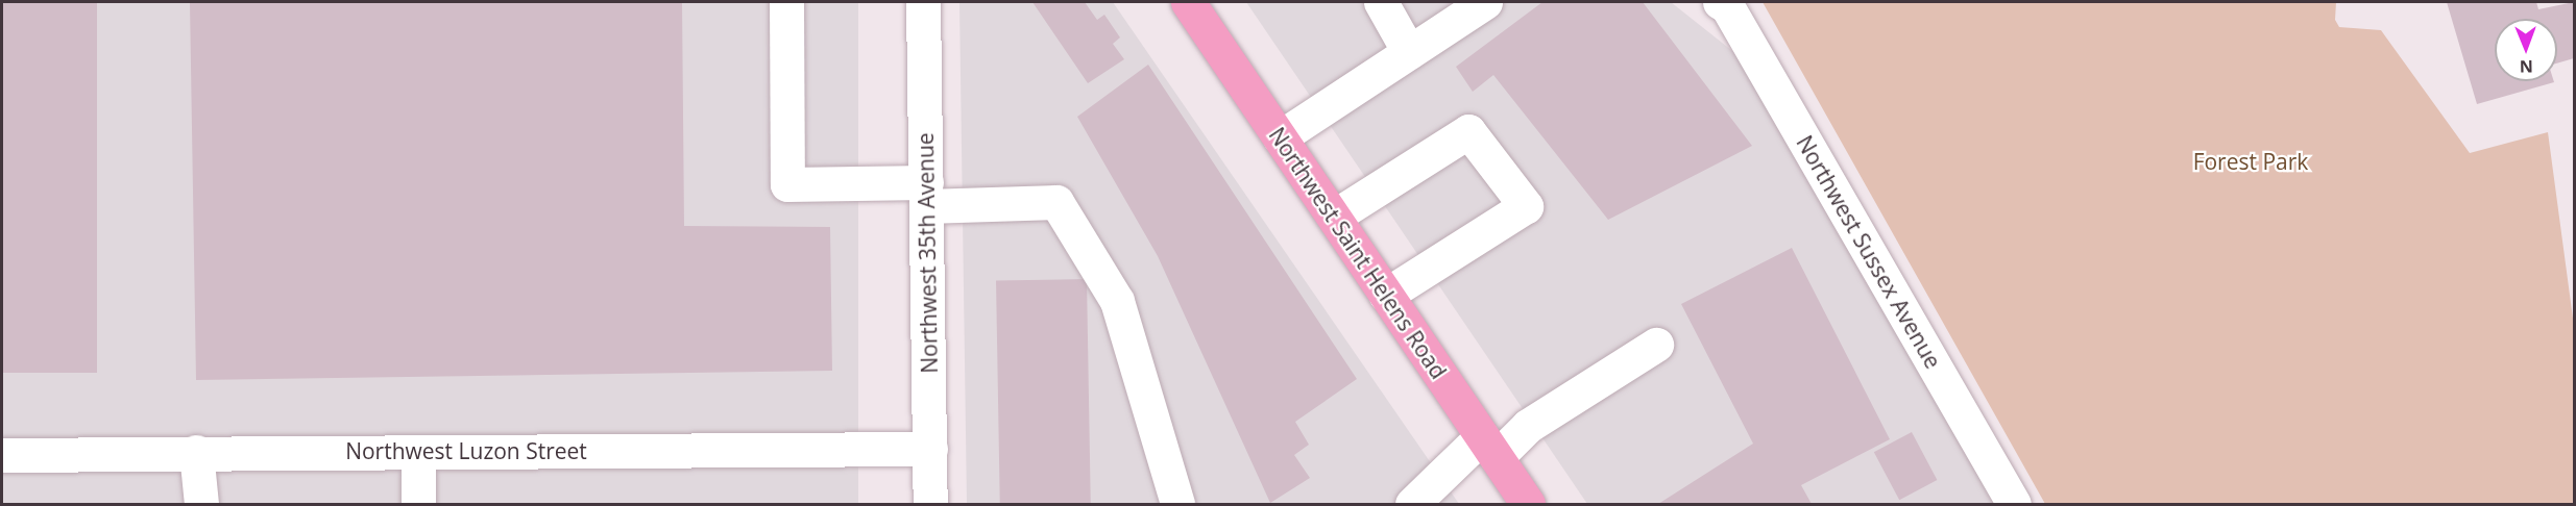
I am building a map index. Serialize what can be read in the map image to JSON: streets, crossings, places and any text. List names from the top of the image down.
{
  "streets": {
    "main road": ["Northwest Saint Helens Road"],
    "street": ["Northwest Sussex Avenue", "Northwest 35th Avenue", "Northwest Luzon Street"]
  },
  "crossings": [
    ["Northwest 35th Avenue", "Northwest Luzon Street"]
  ],
  "parks": ["Forest Park"],
  "north": "bottom"
}
